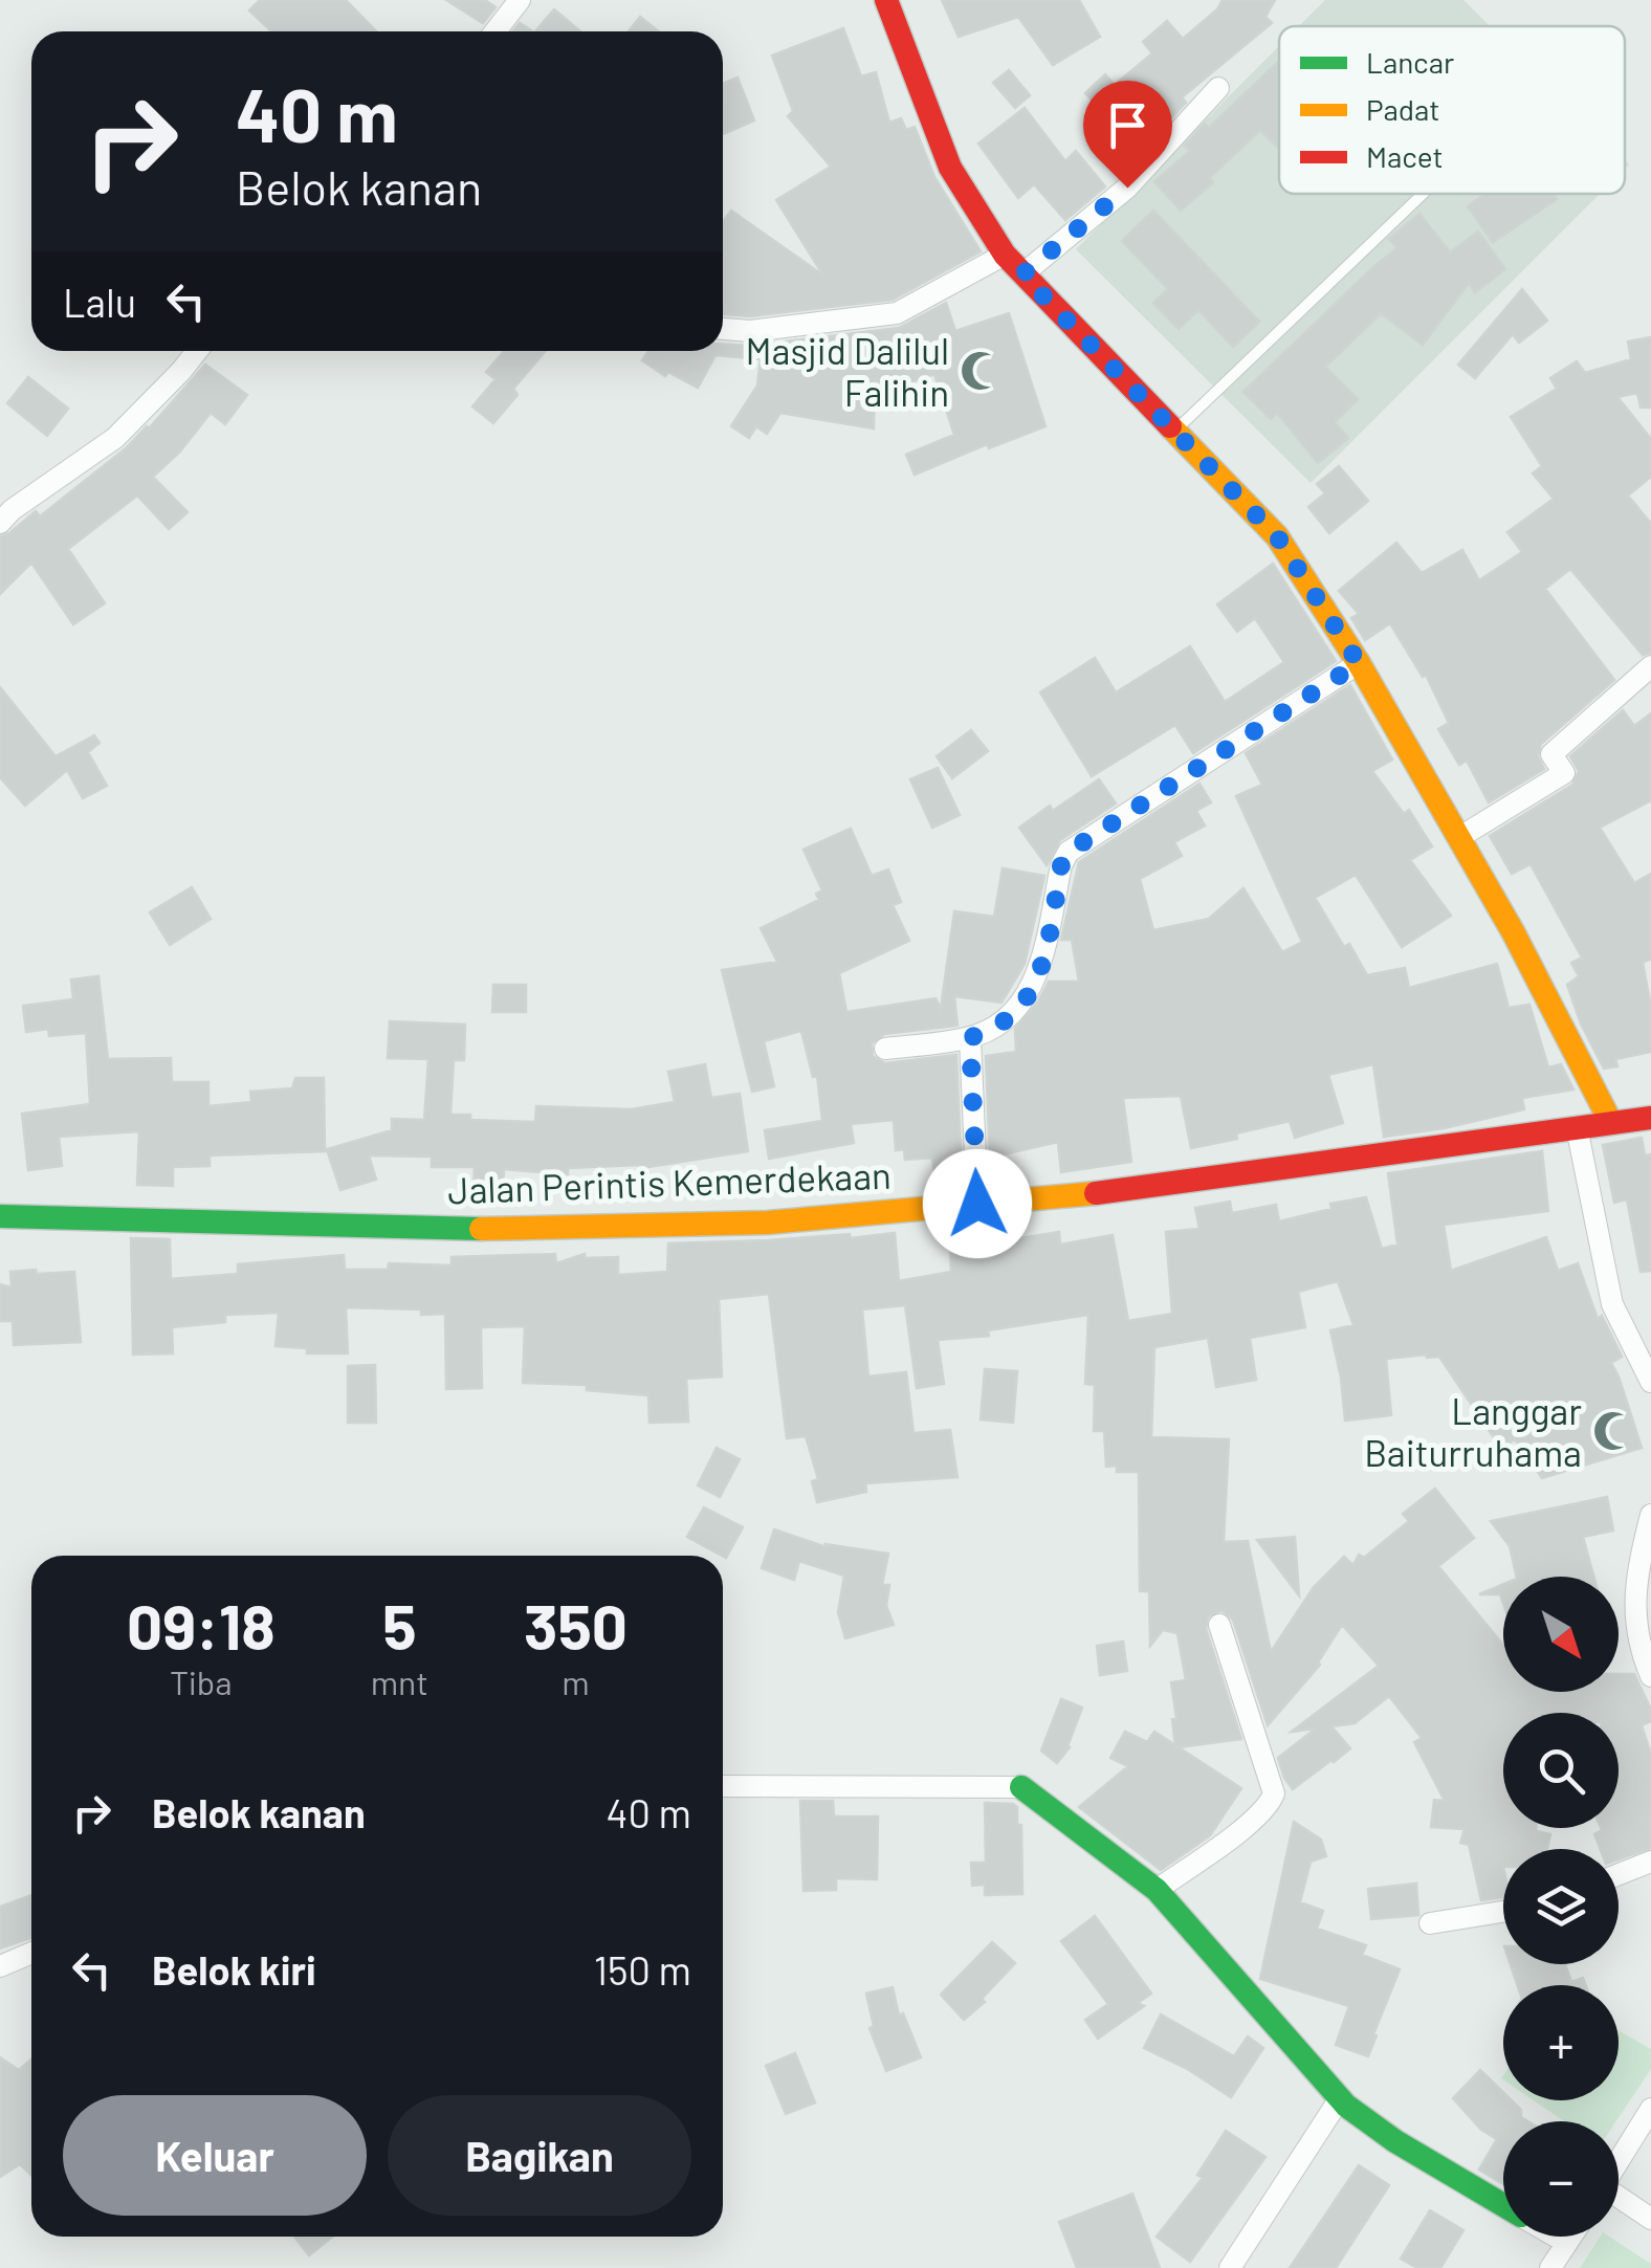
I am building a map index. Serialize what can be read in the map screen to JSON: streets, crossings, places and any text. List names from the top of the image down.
{
  "streets": {
    "street": ["Jalan Perintis Kemerdekaan"]
  },
  "places": {
    "mosque": ["Masjid Dalilul Falihin", "Langgar Baiturruhama"]
  },
  "legend": ["Lancar", "Padat", "Macet"],
  "north": "bottom right",
  "page": {
    "turn": ["40 m", "Belok kanan"],
    "then": "Lalu",
    "eta": [
      "09:18",
      "Tiba",
      "5",
      "mnt",
      "350",
      "m"
    ],
    "map_buttons": ["+", "−"],
    "list": [
      {
        "name": "Belok kanan",
        "value": "40 m"
      },
      {
        "name": "Belok kiri",
        "value": "150 m"
      }
    ],
    "buttons": ["Keluar", "Bagikan"]
  }
}
